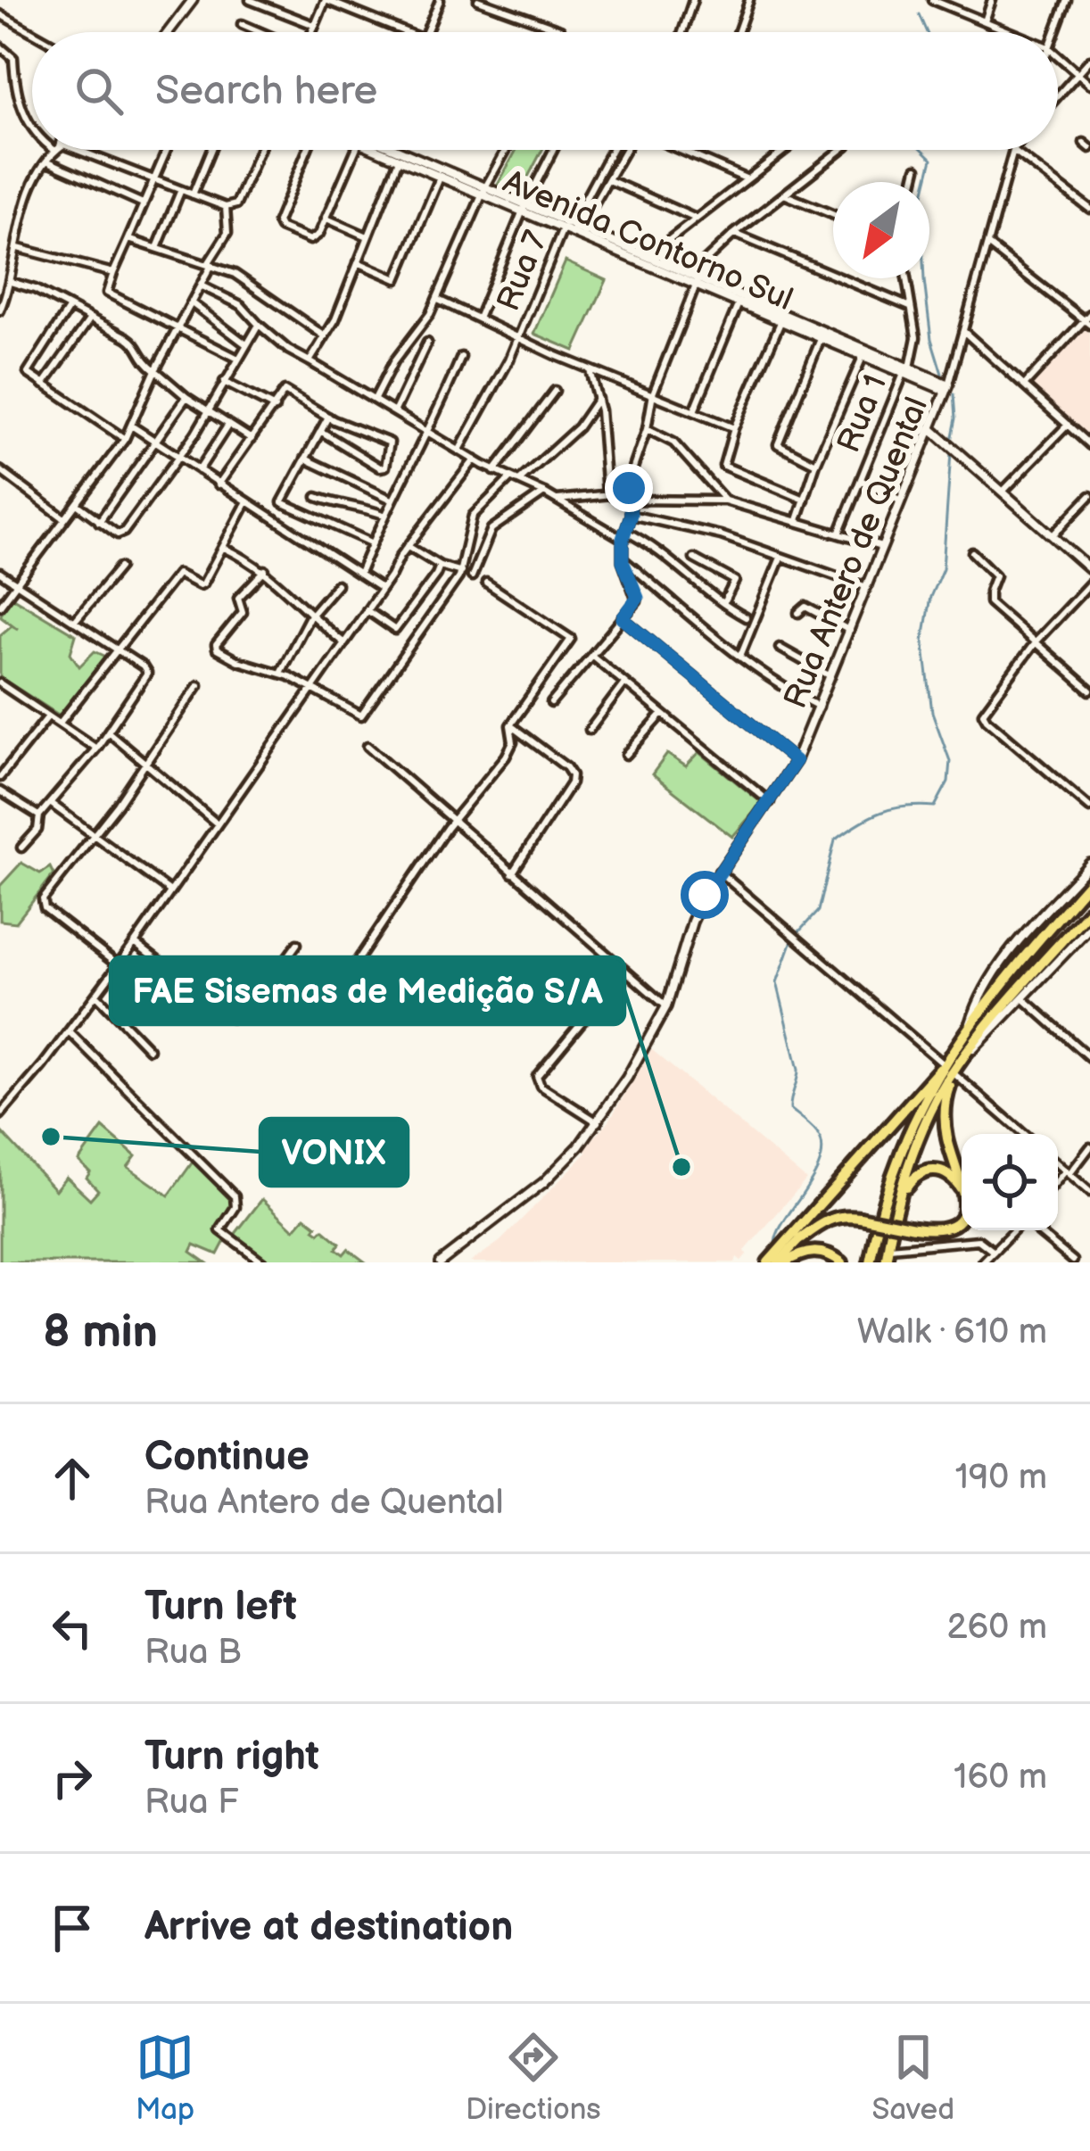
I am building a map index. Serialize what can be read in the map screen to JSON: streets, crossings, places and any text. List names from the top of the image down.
{
  "streets": {
    "street": [
      "Avenida Contorno Sul",
      "Rua 7",
      "Rua 1",
      "Rua Antero de Quental"
    ]
  },
  "crossings": [
    ["Avenida Contorno Sul", "Rua 7"],
    ["Avenida Contorno Sul", "Rua 1"],
    ["Avenida Contorno Sul", "Rua Antero de Quental"]
  ],
  "places": ["VONIX", "FAE Sisemas de Medição S/A"],
  "north": "bottom left",
  "page": {
    "search": "Search here",
    "heading": ["8 min", "Walk · 610 m"],
    "list": [
      ["Continue", "Rua Antero de Quental", "190 m"],
      ["Turn left", "Rua B", "260 m"],
      ["Turn right", "Rua F", "160 m"],
      "Arrive at destination"
    ],
    "nav": ["Map", "Directions", "Saved"]
  }
}
